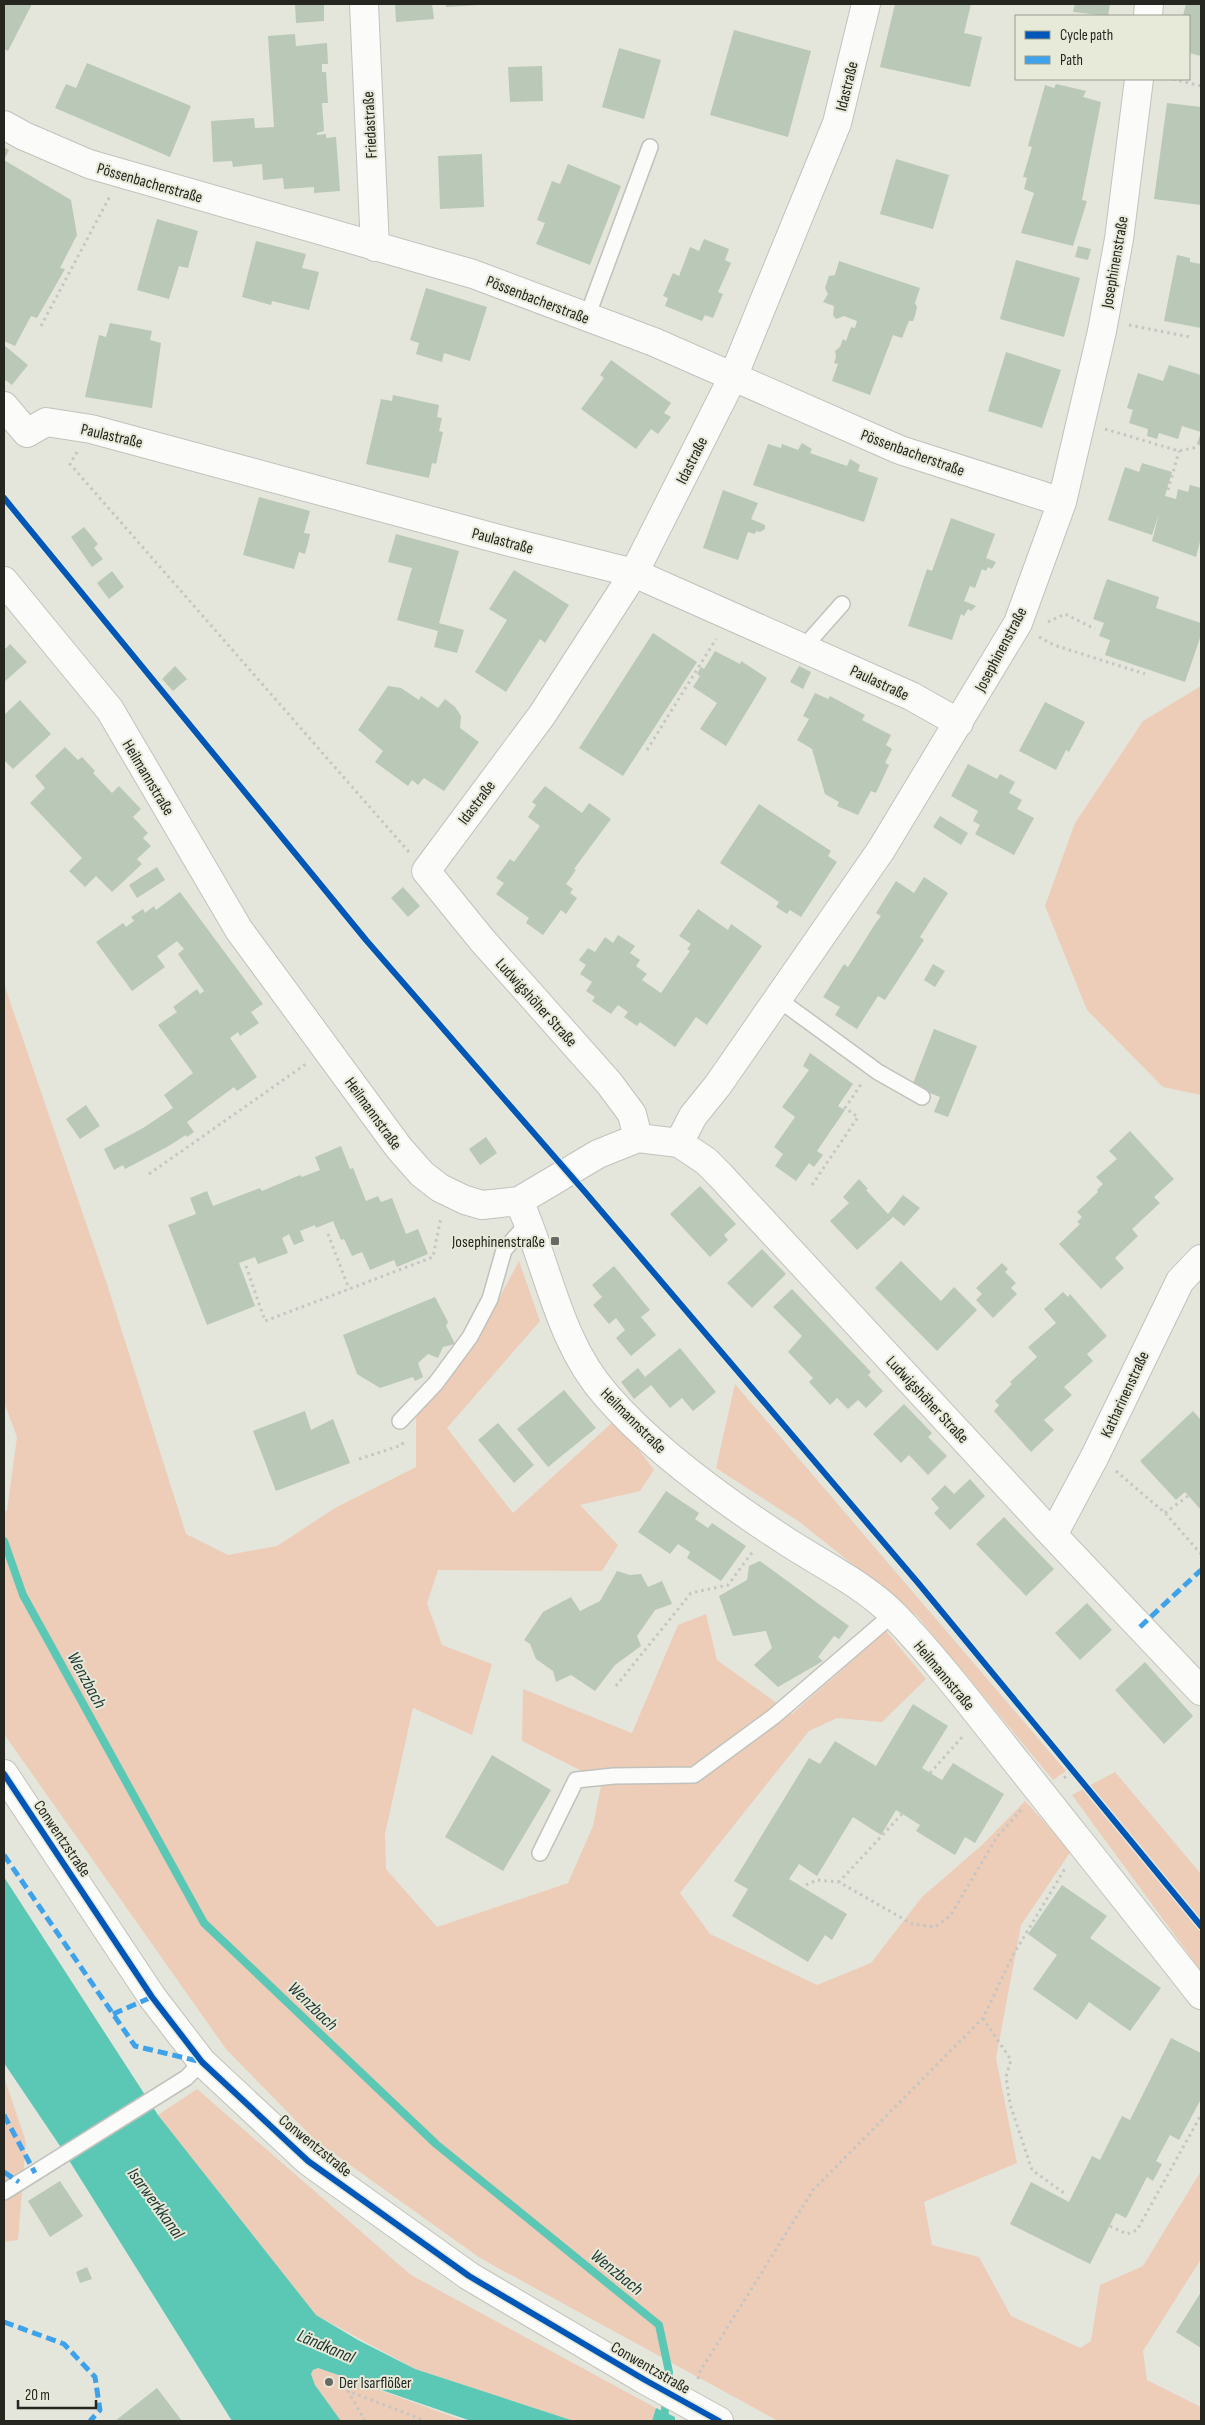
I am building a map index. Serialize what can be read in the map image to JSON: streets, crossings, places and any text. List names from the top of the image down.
{
  "streets": {
    "street": [
      "Idastraße",
      "Friedastraße",
      "Pössenbacherstraße",
      "Josephinenstraße",
      "Paulastraße",
      "Heilmannstraße",
      "Ludwigshöher Straße",
      "Katharinenstraße",
      "Conwentzstraße"
    ]
  },
  "crossings": [
    ["Idastraße", "Pössenbacherstraße"],
    ["Idastraße", "Paulastraße"],
    ["Idastraße", "Ludwigshöher Straße"],
    ["Friedastraße", "Pössenbacherstraße"],
    ["Pössenbacherstraße", "Josephinenstraße"],
    ["Josephinenstraße", "Paulastraße"],
    ["Josephinenstraße", "Ludwigshöher Straße"],
    ["Heilmannstraße", "Ludwigshöher Straße"],
    ["Ludwigshöher Straße", "Katharinenstraße"]
  ],
  "water": ["Wenzbach", "Isarwerkkanal", "Ländkanal"],
  "places": {
    "transit": ["Josephinenstraße"],
    "other": ["Der Isarflößer"]
  },
  "legend": ["Cycle path", "Path"],
  "scale_bar": "20 m"
}
